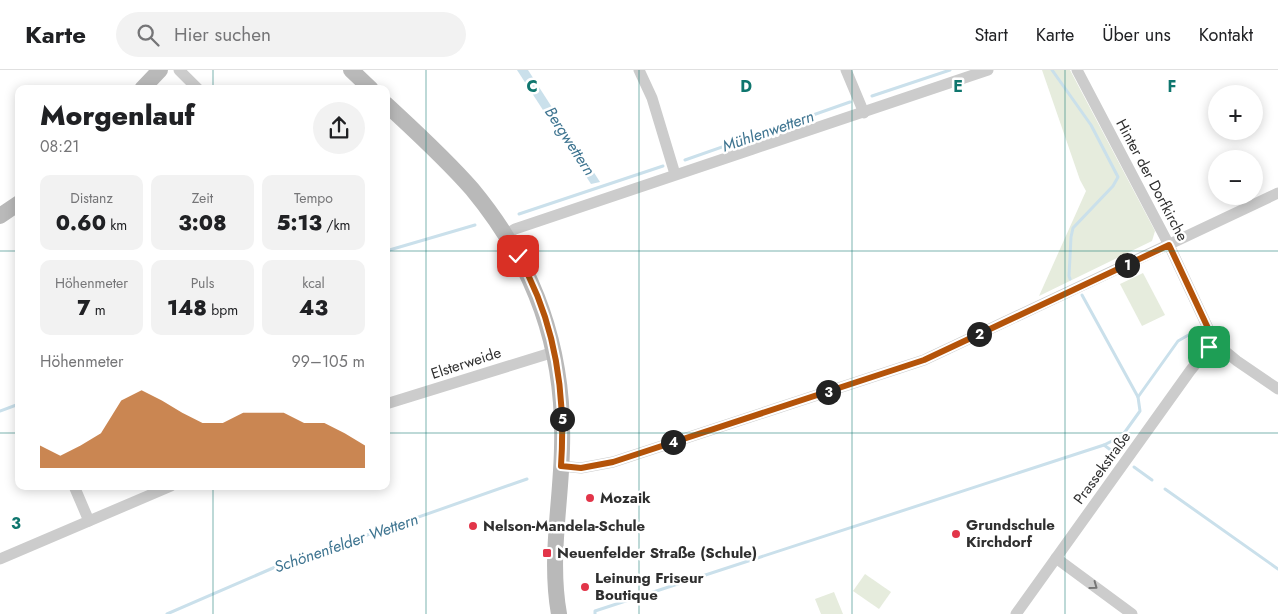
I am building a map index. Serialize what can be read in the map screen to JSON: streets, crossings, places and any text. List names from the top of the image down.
{
  "streets": {
    "street": ["Hinter der Dorfkirche", "Elsterweide", "Prassekstraße"]
  },
  "crossings": [
    ["Hinter der Dorfkirche", "Prassekstraße"]
  ],
  "water": ["Mühlenwettern", "Bergwettern", "Schönenfelder Wettern"],
  "places": {
    "other": [
      "Mozaik",
      "Nelson-Mandela-Schule",
      "Grundschule Kirchdorf",
      "Leinung Friseur Boutique"
    ],
    "transit": ["Neuenfelder Straße (Schule)"]
  },
  "page": {
    "header": "Karte",
    "search": "Hier suchen",
    "nav": [
      "Start",
      "Karte",
      "Über uns",
      "Kontakt"
    ],
    "map_buttons": ["+", "−"],
    "heading": ["Morgenlauf", "08:21"],
    "stats": [
      ["Distanz", "0.60 km"],
      ["Zeit", "3:08"],
      ["Tempo", "5:13 /km"],
      ["Höhenmeter", "7 m"],
      ["Puls", "148 bpm"],
      ["kcal", "43"]
    ],
    "pins": [
      "1",
      "2",
      "3",
      "5",
      "4"
    ],
    "chart": ["Höhenmeter", "99–105 m"]
  },
  "grid": {
    "columns": [
      "C",
      "D",
      "E",
      "F"
    ],
    "rows": ["3"]
  }
}
